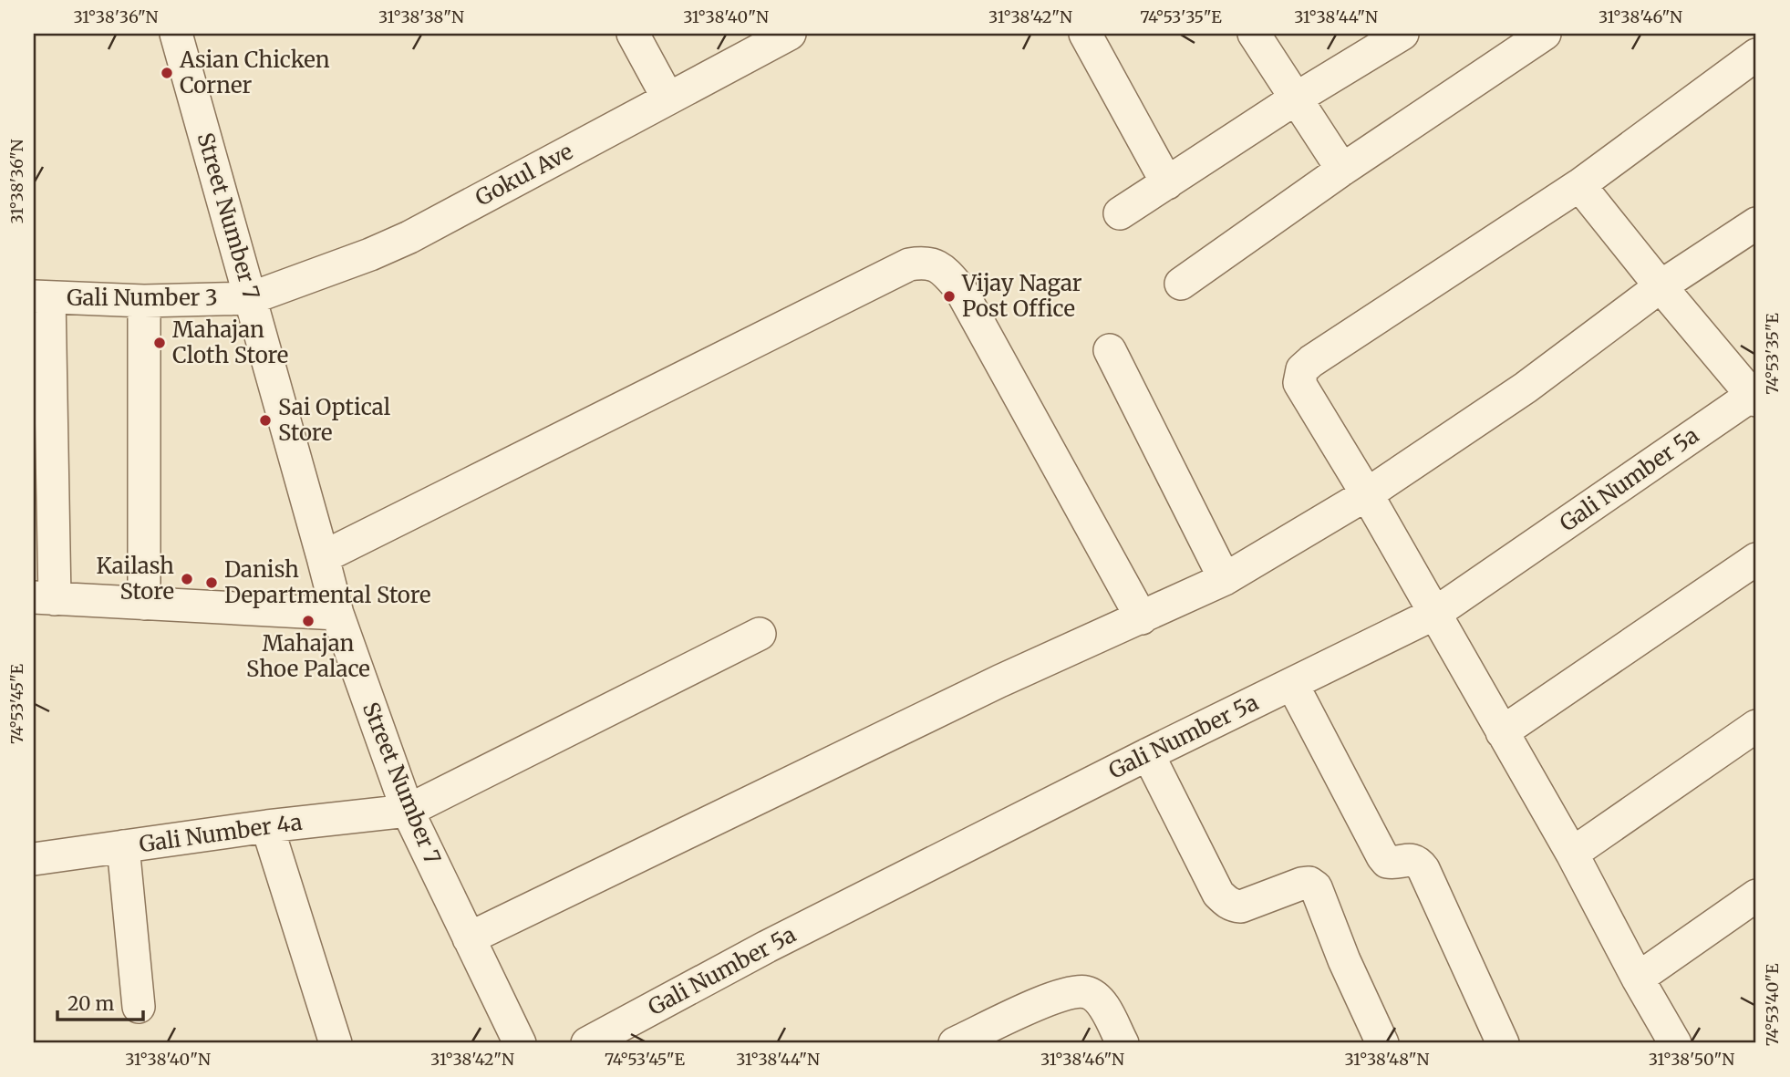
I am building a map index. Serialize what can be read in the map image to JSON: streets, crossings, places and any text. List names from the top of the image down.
{
  "streets": {
    "street": [
      "Gokul Ave",
      "Street Number 7",
      "Gali Number 3",
      "Gali Number 5a",
      "Gali Number 4a"
    ]
  },
  "crossings": [
    ["Gokul Ave", "Street Number 7"],
    ["Gokul Ave", "Gali Number 3"],
    ["Street Number 7", "Gali Number 3"],
    ["Street Number 7", "Gali Number 4a"]
  ],
  "places": [
    "Asian Chicken Corner",
    "Vijay Nagar Post Office",
    "Mahajan Cloth Store",
    "Sai Optical Store",
    "Kailash Store",
    "Danish Departmental Store",
    "Mahajan Shoe Palace"
  ],
  "scale_bar": "20 m",
  "coordinates": [
    "31°38'36\"N",
    "31°38'38\"N",
    "31°38'40\"N",
    "31°38'42\"N",
    "74°53'35\"E",
    "31°38'44\"N",
    "31°38'46\"N",
    "74°53'45\"E",
    "74°53'40\"E",
    "31°38'48\"N",
    "31°38'50\"N"
  ]
}
